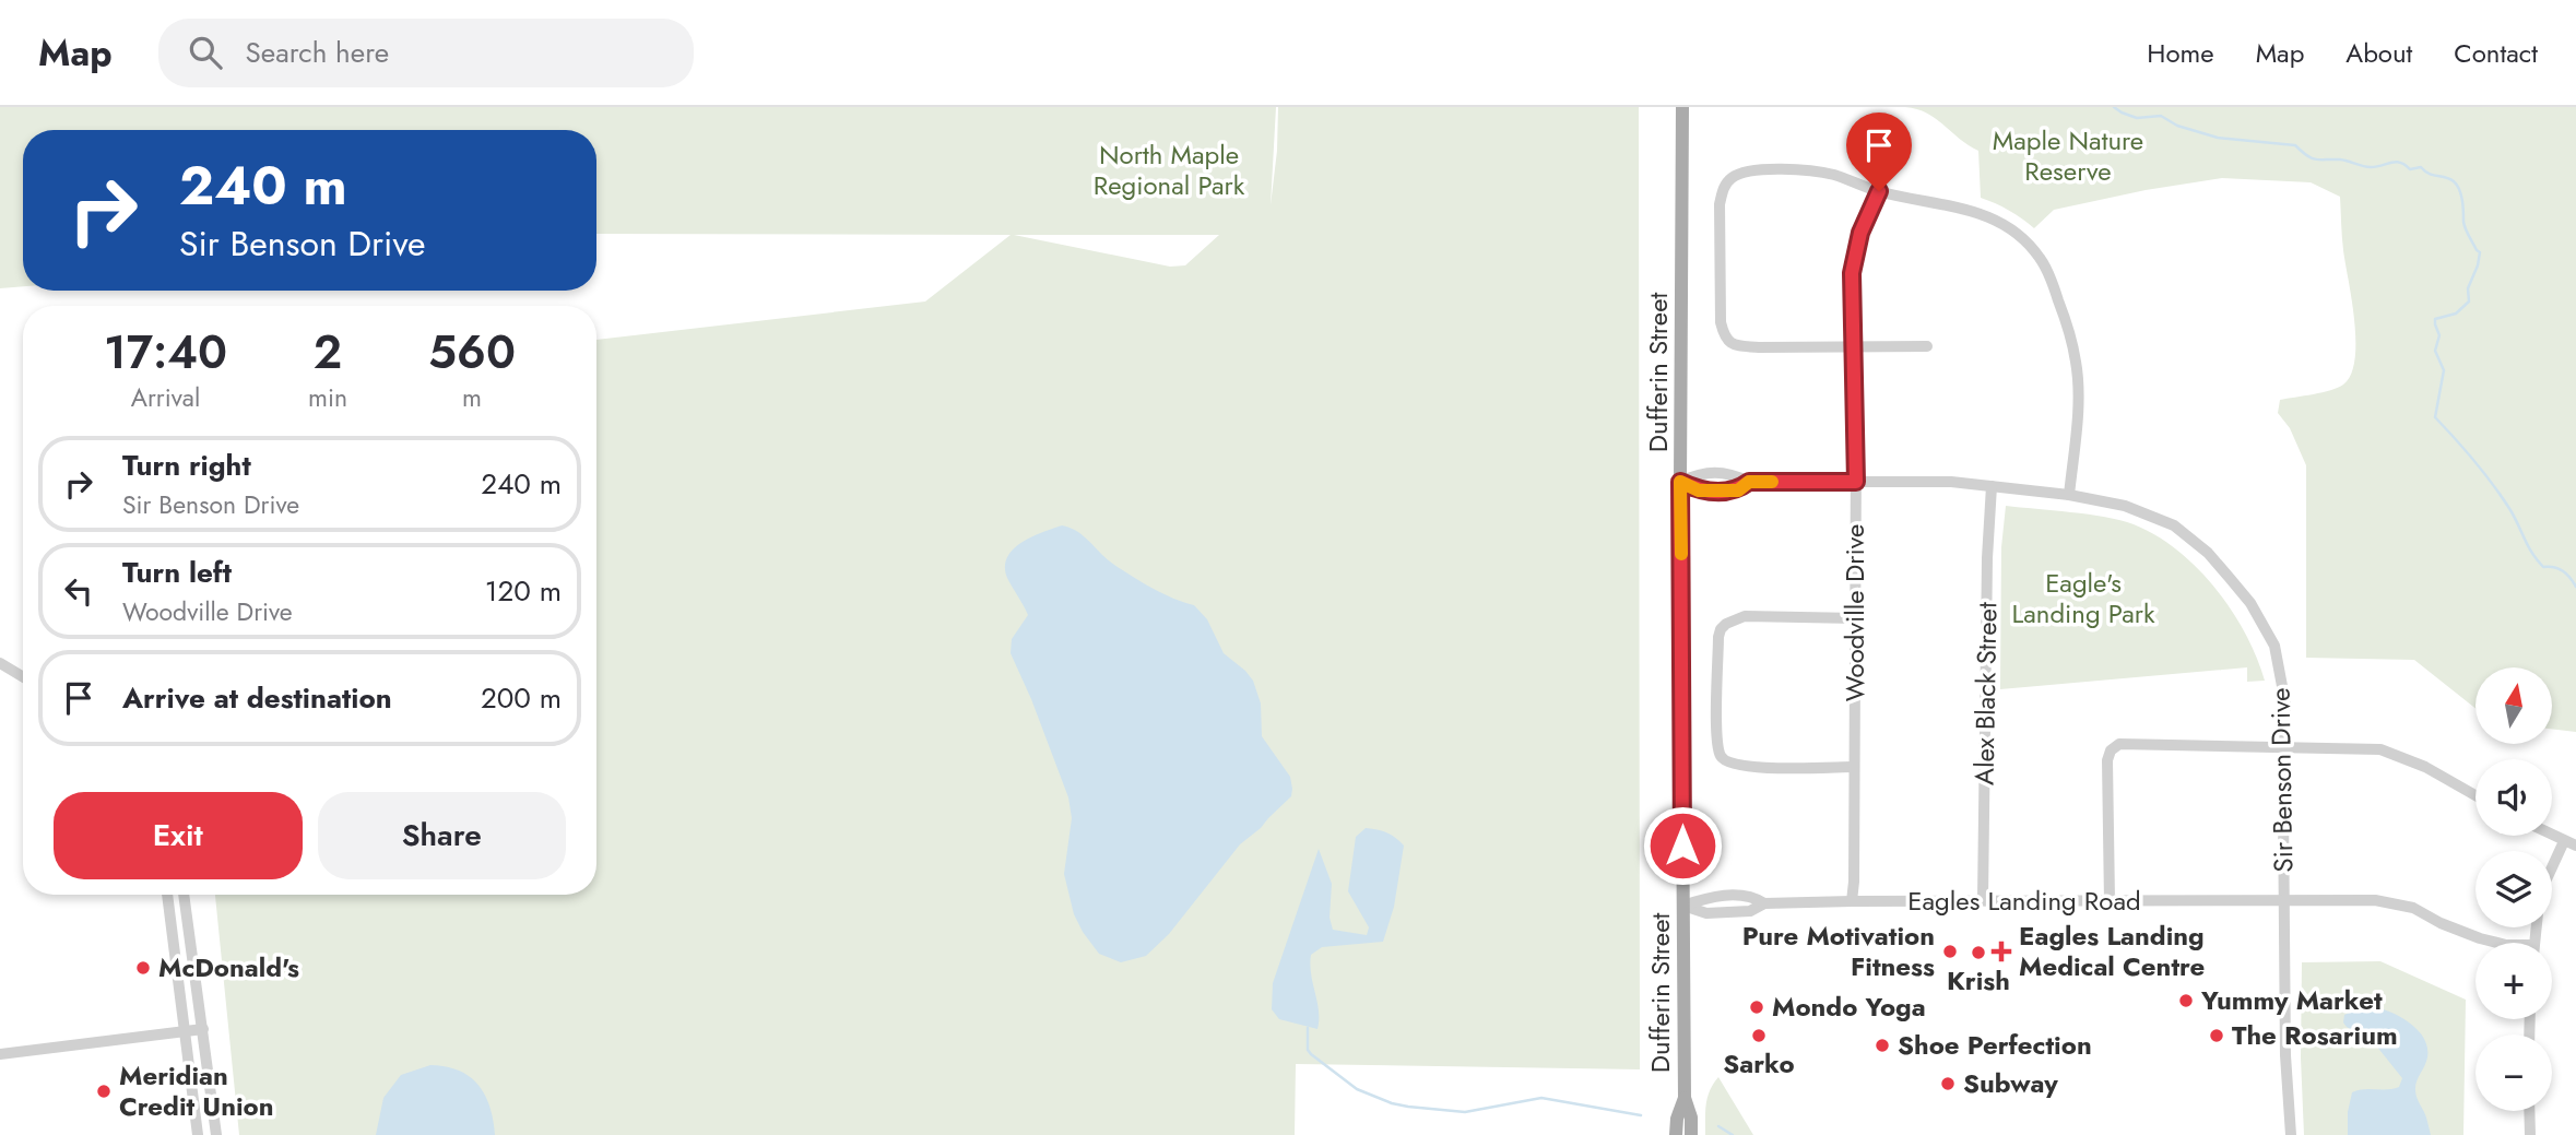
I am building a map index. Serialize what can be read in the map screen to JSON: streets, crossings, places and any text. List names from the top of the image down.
{
  "streets": {
    "main road": ["Dufferin Street"],
    "street": [
      "Woodville Drive",
      "Alex Black Street",
      "Sir Benson Drive",
      "Eagles Landing Road"
    ]
  },
  "crossings": [
    ["Dufferin Street", "Sir Benson Drive"],
    ["Dufferin Street", "Eagles Landing Road"],
    ["Woodville Drive", "Sir Benson Drive"],
    ["Woodville Drive", "Eagles Landing Road"],
    ["Alex Black Street", "Sir Benson Drive"],
    ["Alex Black Street", "Eagles Landing Road"],
    ["Sir Benson Drive", "Eagles Landing Road"]
  ],
  "parks": ["Maple Nature Reserve", "North Maple Regional Park", "Eagle's Landing Park"],
  "places": {
    "other": [
      "Pure Motivation Fitness",
      "Krish",
      "McDonald's",
      "Yummy Market",
      "Mondo Yoga",
      "Sarko",
      "The Rosarium",
      "Shoe Perfection",
      "Subway",
      "Meridian Credit Union"
    ],
    "health": ["Eagles Landing Medical Centre"]
  },
  "north": "top",
  "page": {
    "header": "Map",
    "search": "Search here",
    "nav": [
      "Home",
      "Map",
      "About",
      "Contact"
    ],
    "turn": ["240 m", "Sir Benson Drive"],
    "eta": [
      "17:40",
      "Arrival",
      "2",
      "min",
      "560",
      "m"
    ],
    "list": [
      {
        "name": "Turn right",
        "note": "Sir Benson Drive",
        "value": "240 m"
      },
      {
        "name": "Turn left",
        "note": "Woodville Drive",
        "value": "120 m"
      },
      {
        "name": "Arrive at destination",
        "value": "200 m"
      }
    ],
    "map_buttons": ["+", "−"],
    "buttons": ["Exit", "Share"]
  }
}
